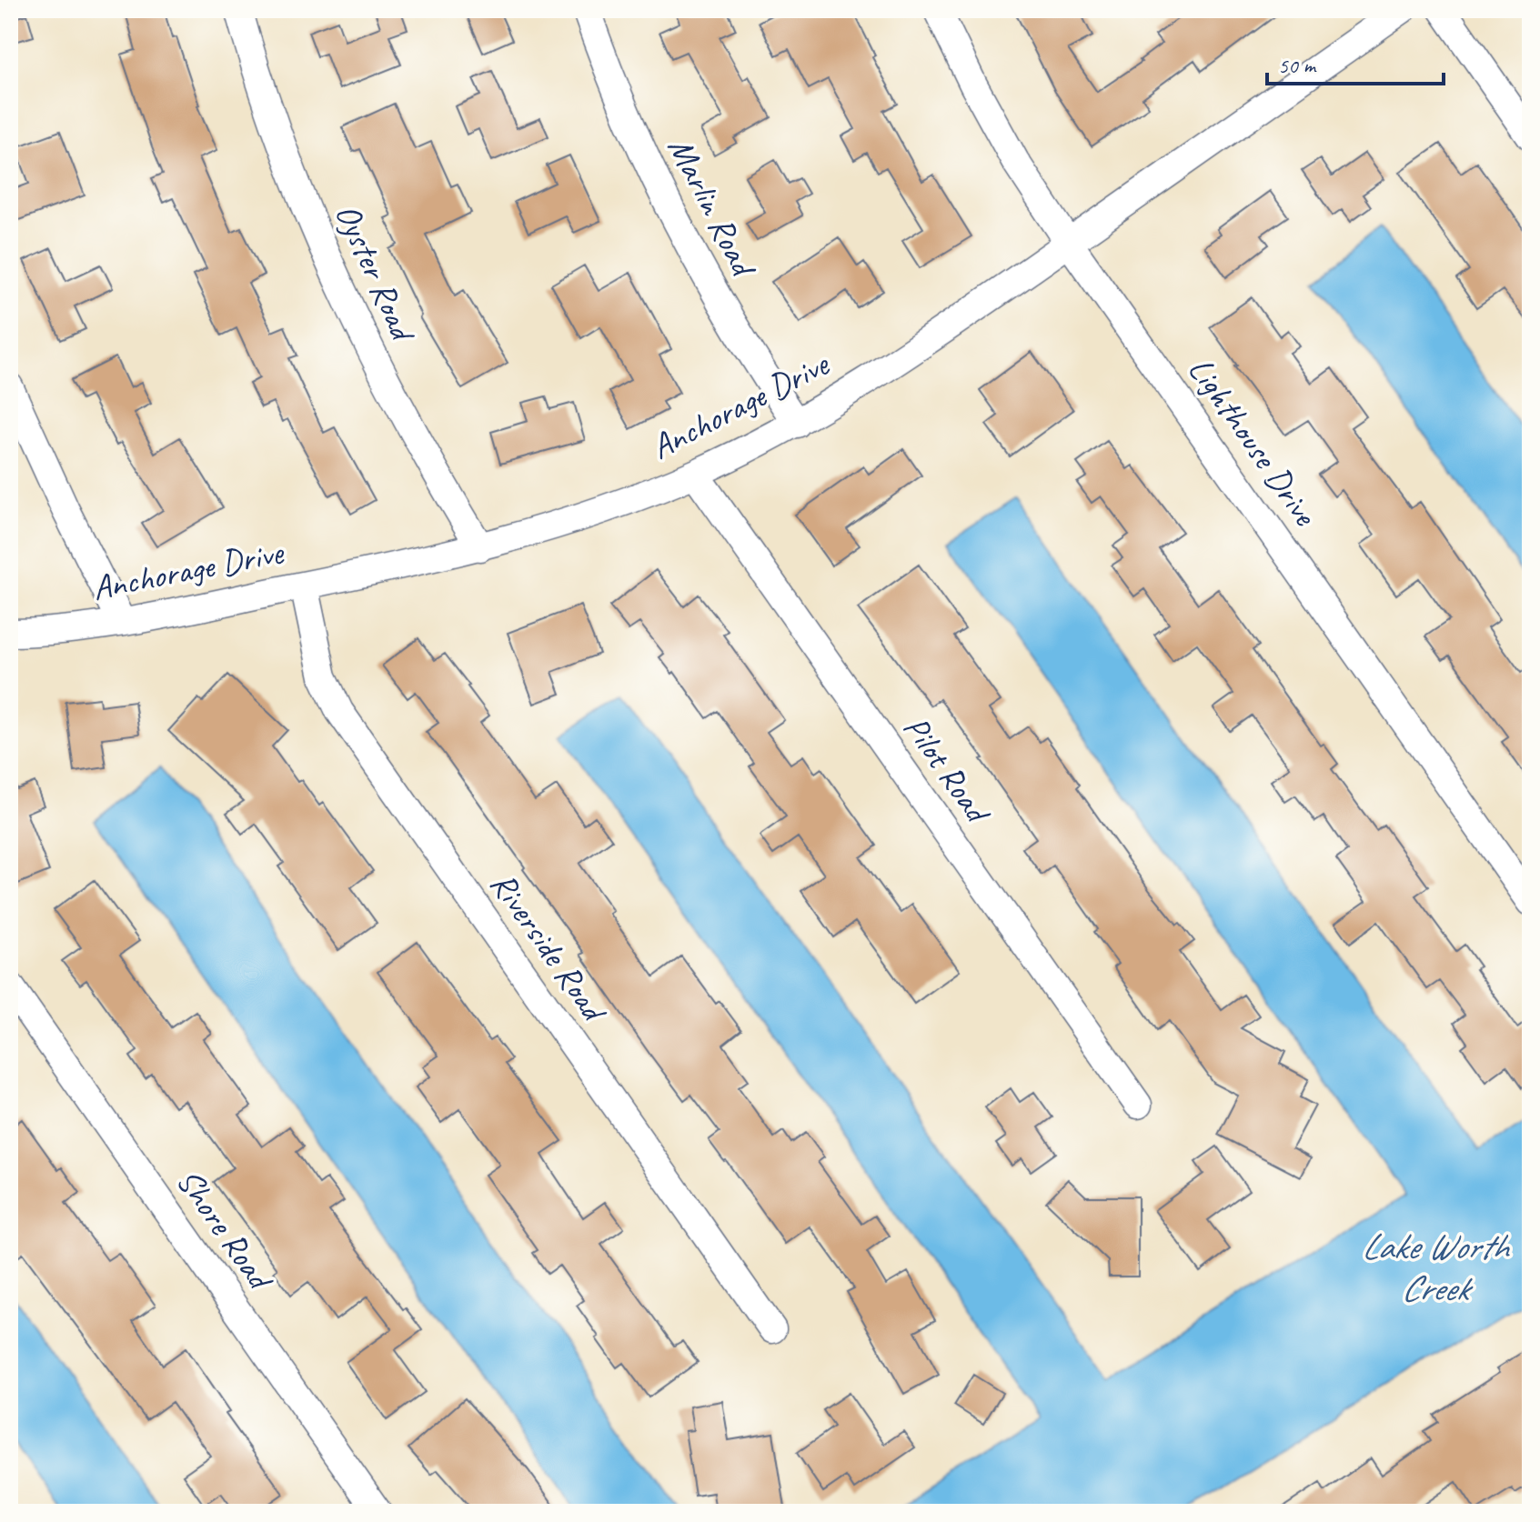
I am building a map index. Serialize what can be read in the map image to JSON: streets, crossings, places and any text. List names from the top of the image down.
{
  "streets": {
    "street": [
      "Marlin Road",
      "Oyster Road",
      "Anchorage Drive",
      "Lighthouse Drive",
      "Pilot Road",
      "Riverside Road",
      "Shore Road"
    ]
  },
  "crossings": [
    ["Marlin Road", "Anchorage Drive"],
    ["Oyster Road", "Anchorage Drive"],
    ["Anchorage Drive", "Lighthouse Drive"],
    ["Anchorage Drive", "Pilot Road"],
    ["Anchorage Drive", "Riverside Road"]
  ],
  "water": ["Lake Worth Creek"],
  "scale_bar": "50 m"
}
